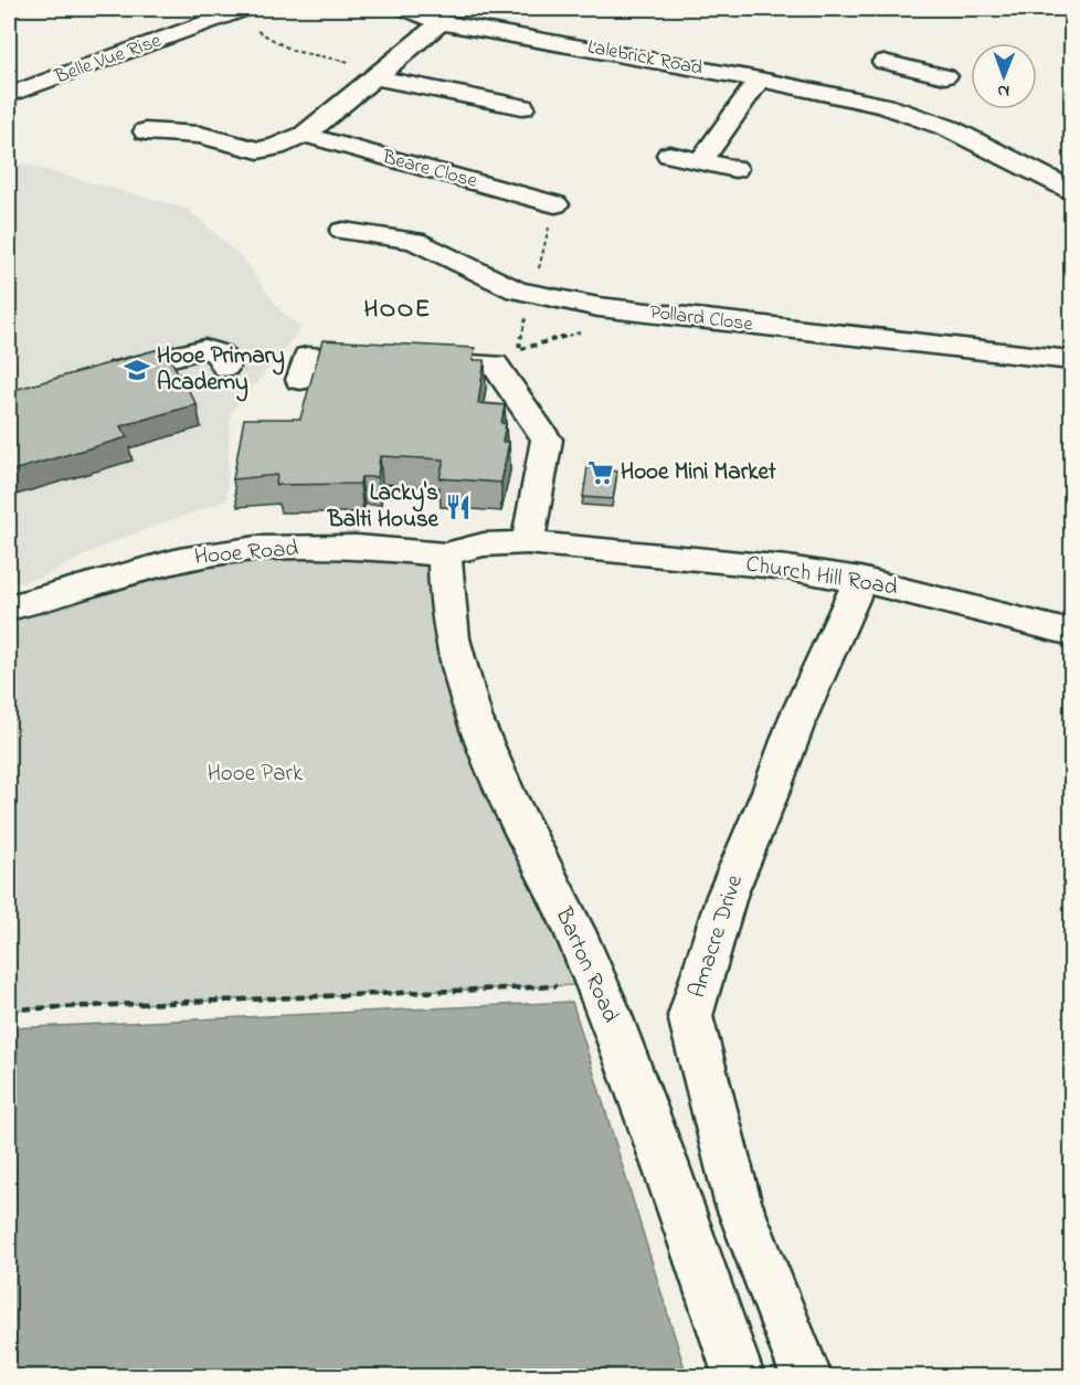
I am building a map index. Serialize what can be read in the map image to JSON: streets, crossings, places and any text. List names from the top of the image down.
{
  "streets": {
    "street": [
      "Lalebrick Road",
      "Belle Vue Rise",
      "Beare Close",
      "Pollard Close",
      "Hooe Road",
      "Church Hill Road",
      "Amacre Drive",
      "Barton Road"
    ]
  },
  "crossings": [
    ["Hooe Road", "Church Hill Road"],
    ["Hooe Road", "Barton Road"],
    ["Church Hill Road", "Amacre Drive"]
  ],
  "districts": ["HOOE"],
  "parks": ["Hooe Park"],
  "places": {
    "school or university": ["Hooe Primary Academy"],
    "supermarket": ["Hooe Mini Market"],
    "restaurant": ["Lacky's Balti House"]
  },
  "north": "bottom"
}
